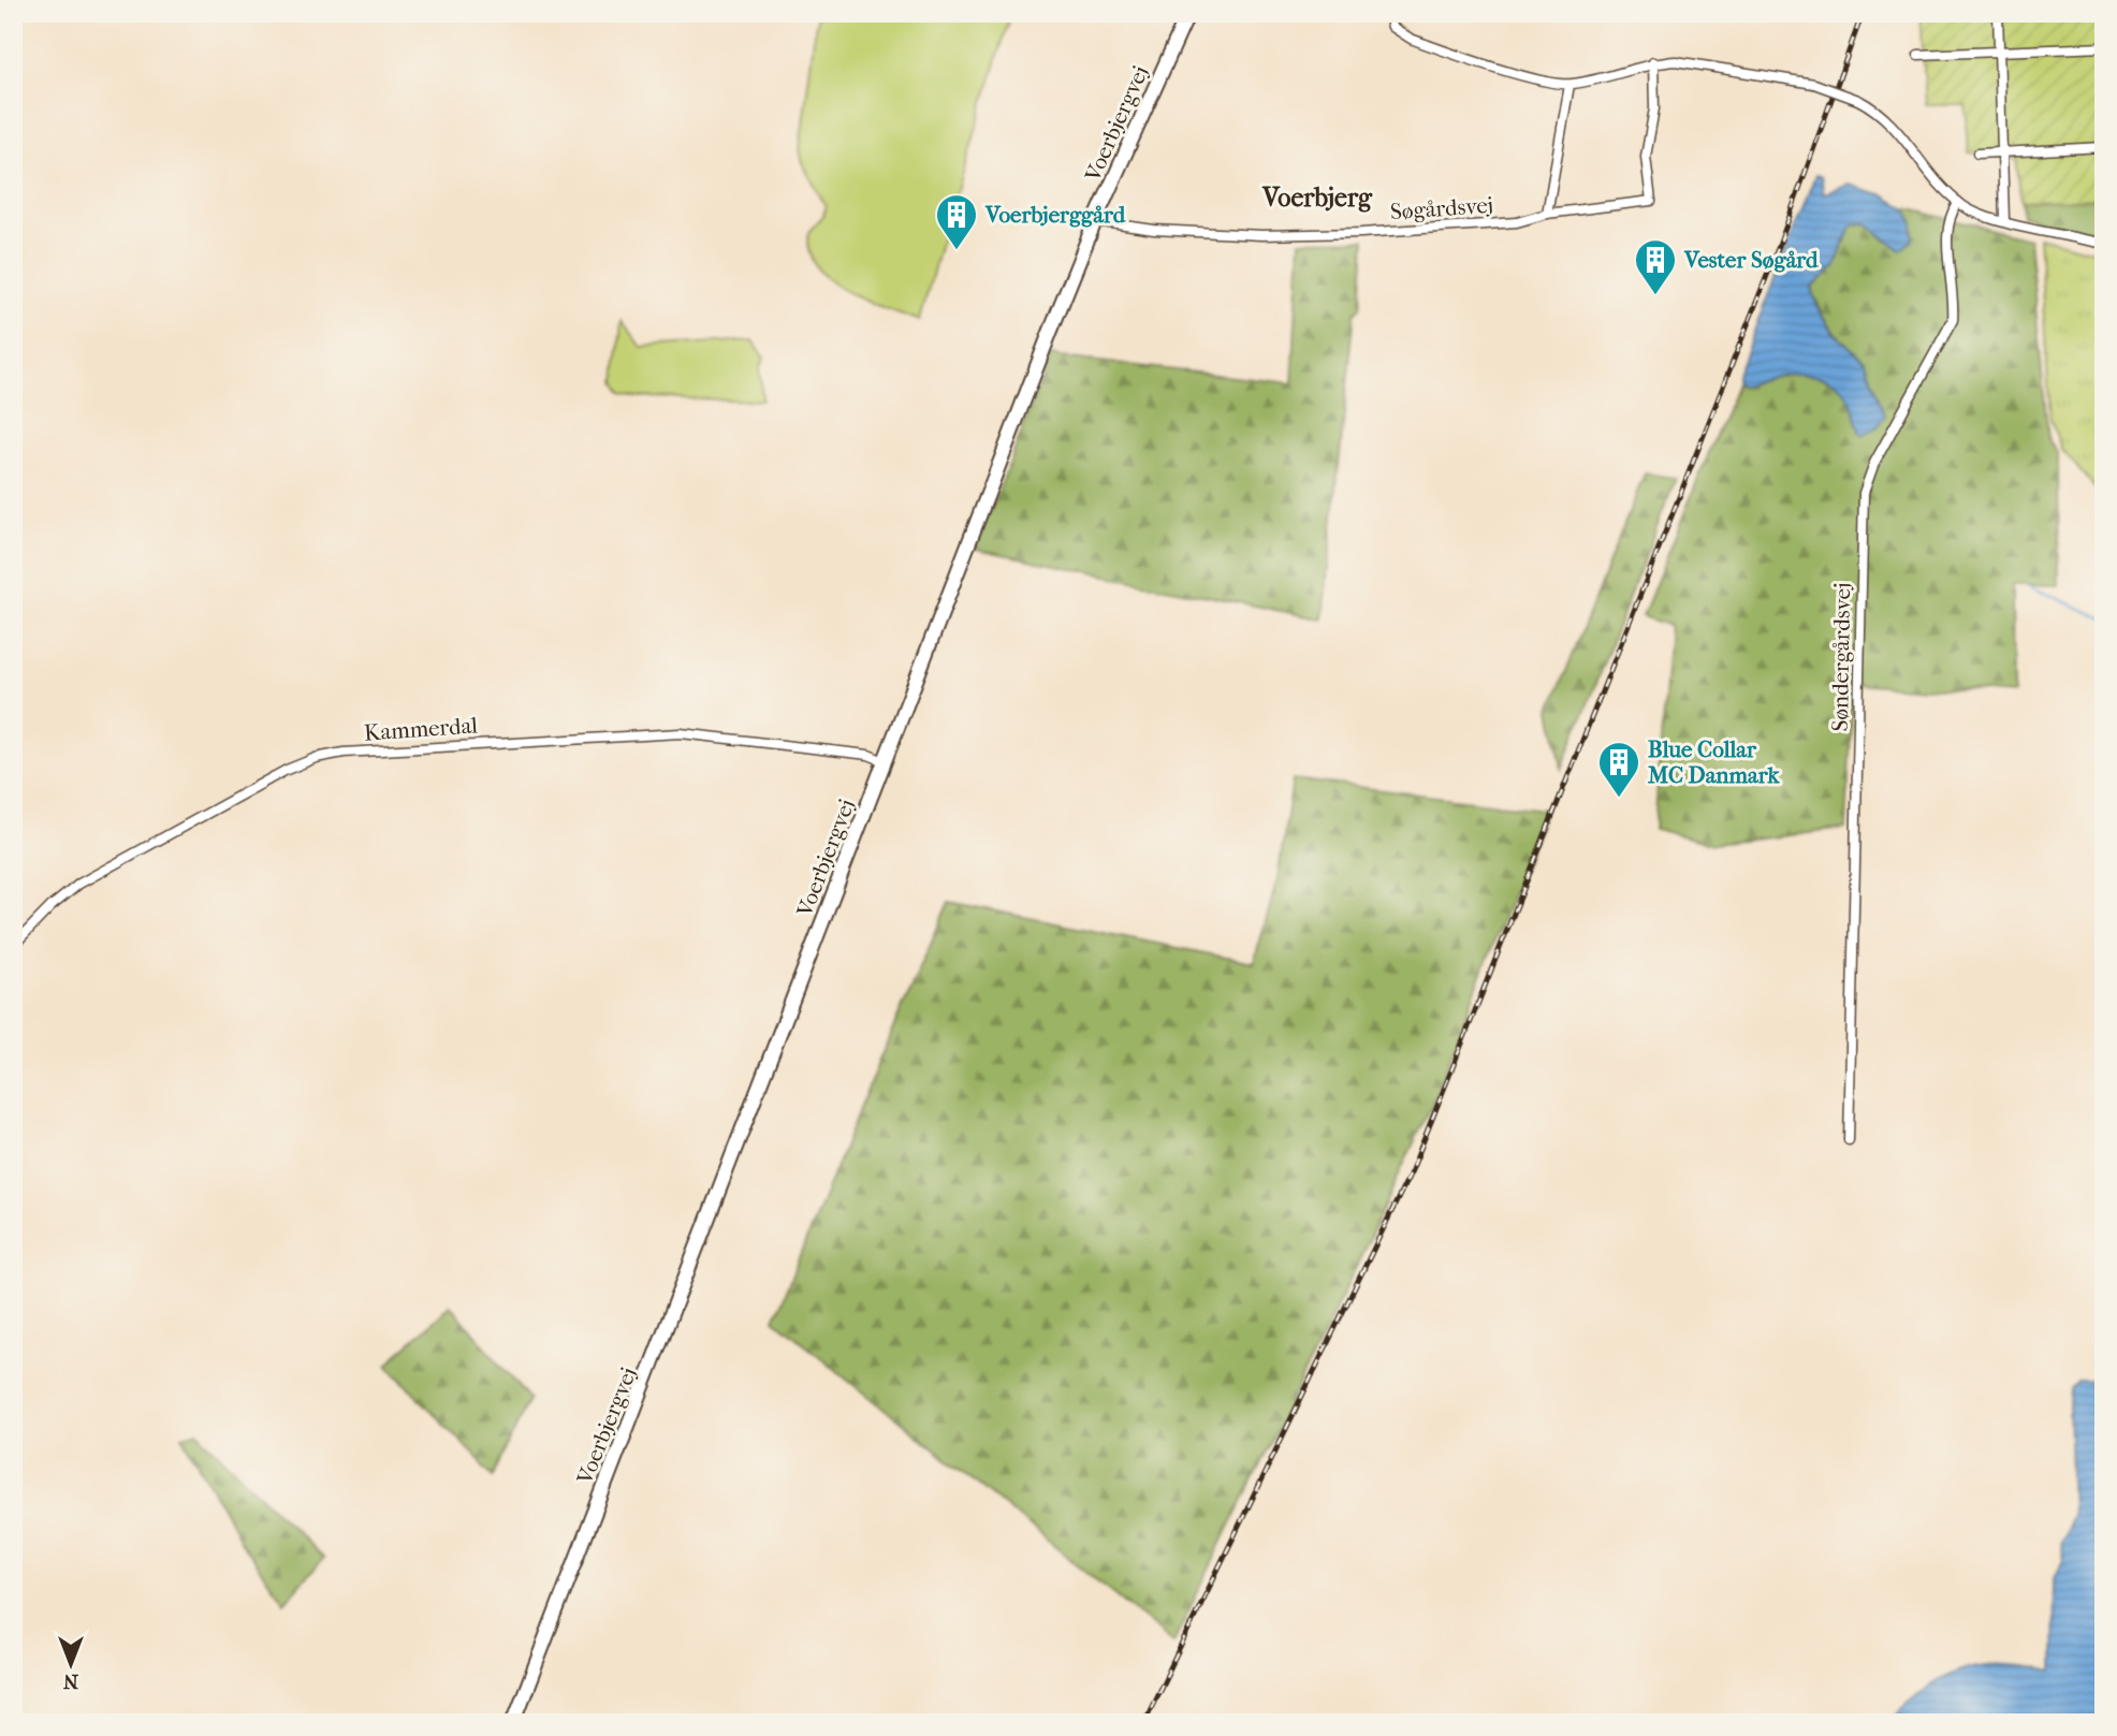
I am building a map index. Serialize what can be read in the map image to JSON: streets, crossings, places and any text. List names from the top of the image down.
{
  "streets": {
    "street": [
      "Voerbjergvej",
      "Søgårdsvej",
      "Søndergårdsvej",
      "Kammerdal"
    ]
  },
  "crossings": [
    ["Voerbjergvej", "Søgårdsvej"],
    ["Voerbjergvej", "Kammerdal"]
  ],
  "districts": ["Voerbjerg"],
  "places": {
    "building": ["Voerbjerggård", "Vester Søgård", "Blue Collar MC Danmark"]
  },
  "north": "bottom"
}
